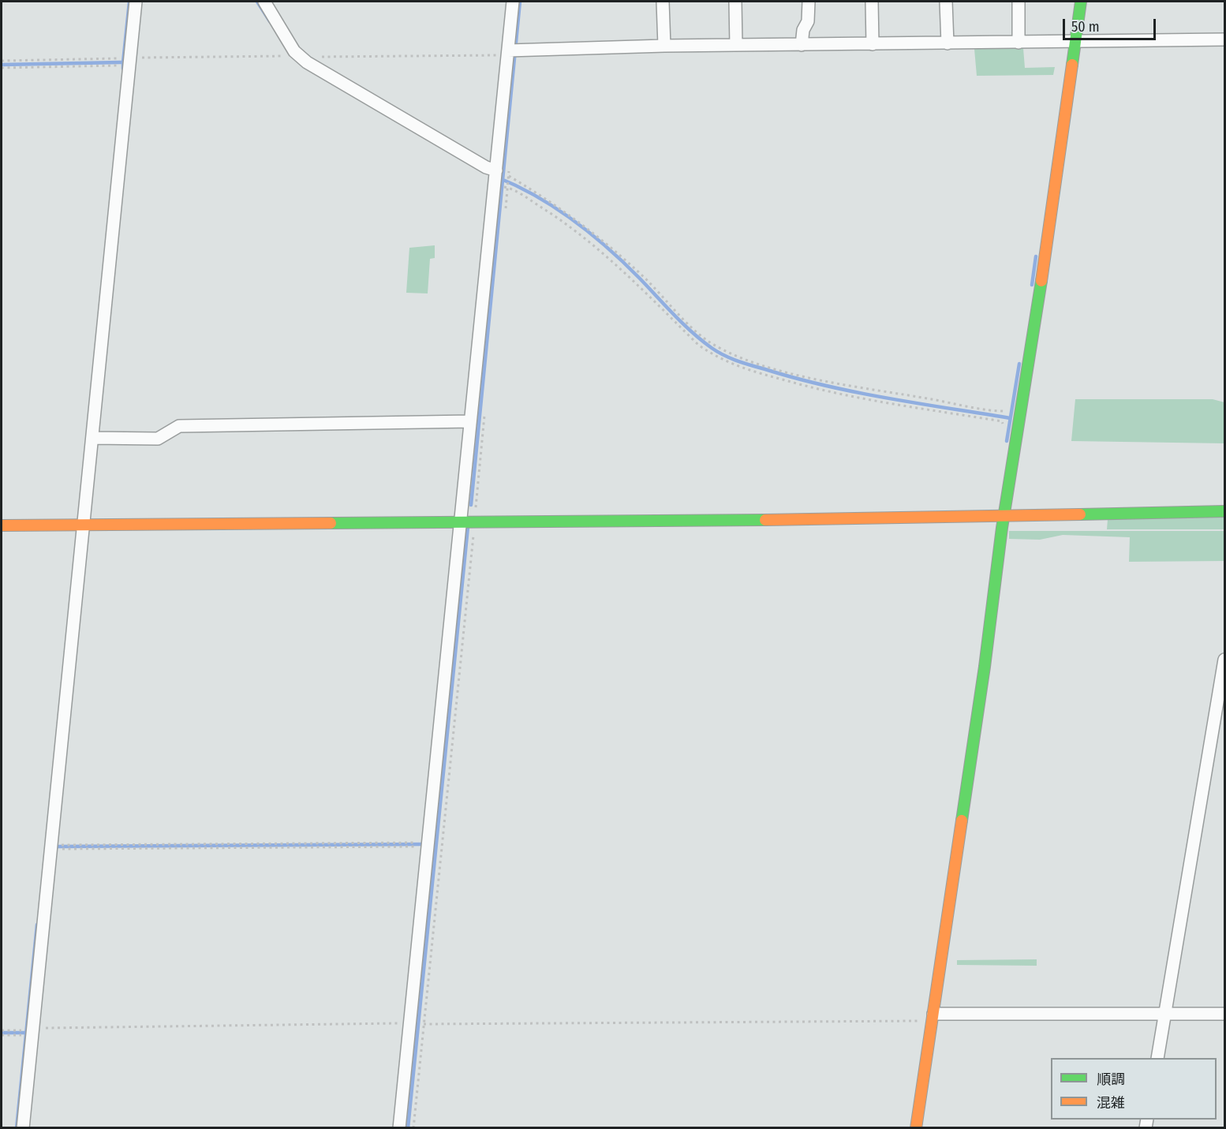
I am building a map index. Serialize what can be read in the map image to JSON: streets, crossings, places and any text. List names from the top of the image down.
{
  "legend": ["順調", "混雑"],
  "scale_bar": "50 m"
}
